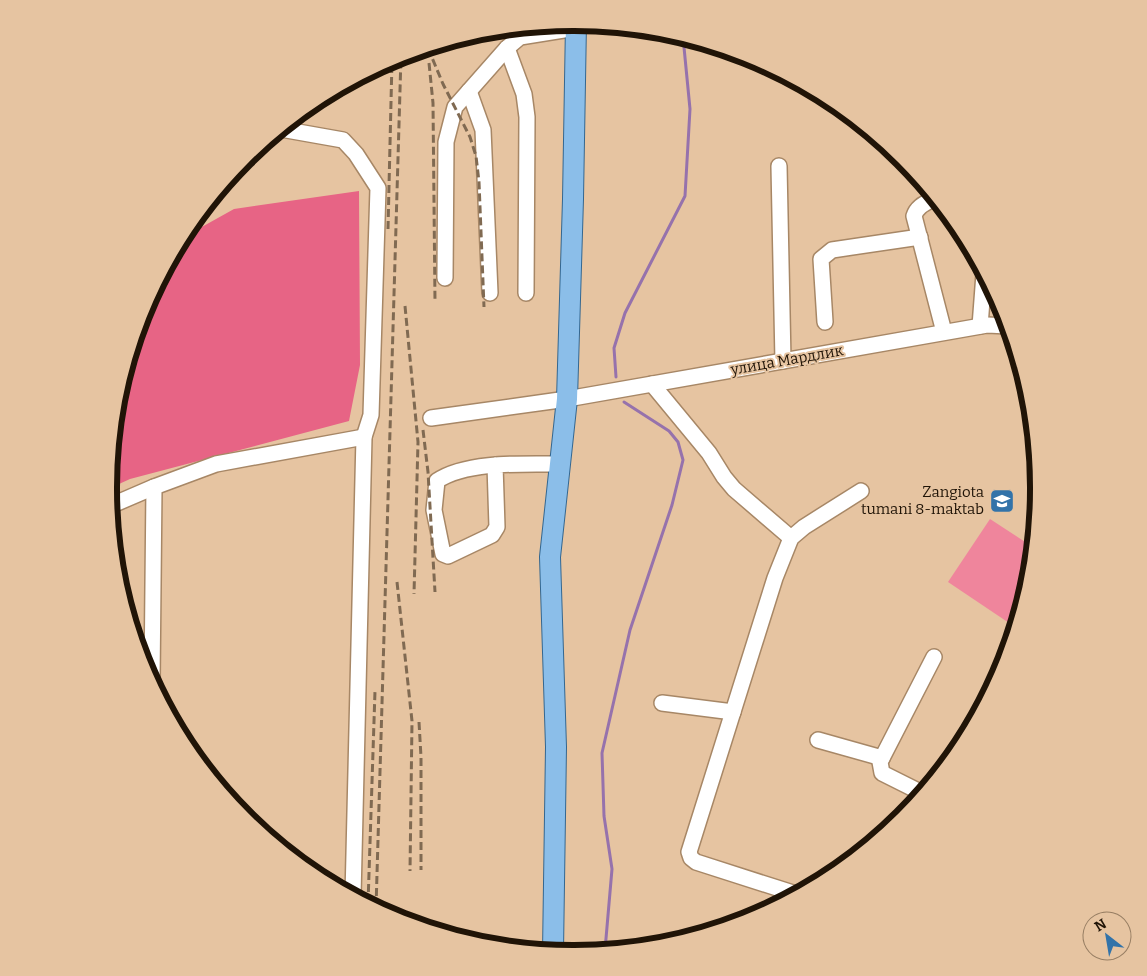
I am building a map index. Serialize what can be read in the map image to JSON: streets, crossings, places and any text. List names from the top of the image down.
{
  "streets": {
    "street": ["улица Мардлик"]
  },
  "places": {
    "school or university": ["Zangiota tumani 8-maktab"]
  },
  "north": "top left"
}
